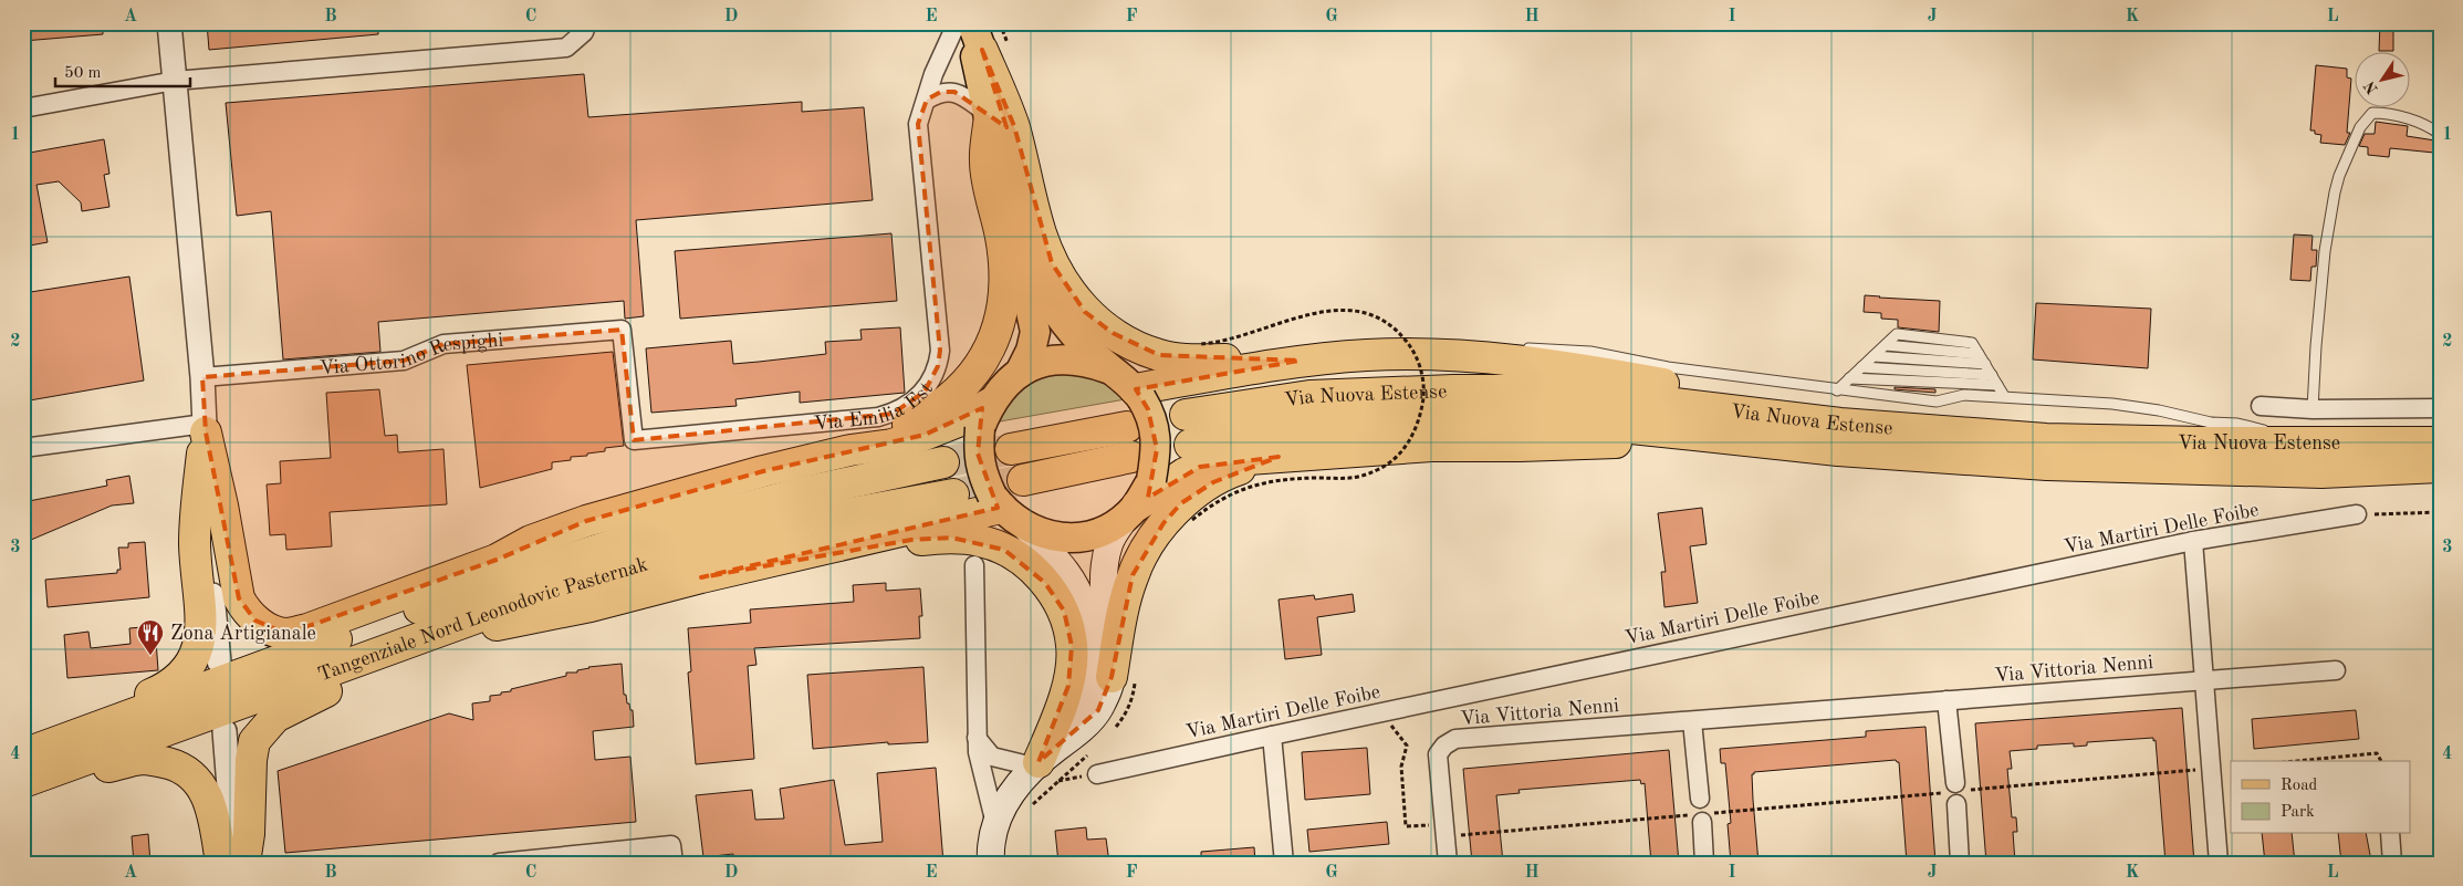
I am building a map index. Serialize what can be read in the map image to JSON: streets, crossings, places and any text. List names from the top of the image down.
{
  "streets": {
    "highway": ["Via Nuova Estense", "Tangenziale Nord Leonodovic Pasternak"],
    "street": [
      "Via Ottorino Respighi",
      "Via Emilia Est",
      "Via Martiri Delle Foibe",
      "Via Vittoria Nenni"
    ]
  },
  "crossings": [
    ["Via Ottorino Respighi", "Via Emilia Est"]
  ],
  "places": {
    "restaurant": ["Zona Artigianale"]
  },
  "legend": ["Road", "Park"],
  "scale_bar": "50 m",
  "north": "bottom left",
  "grid": {
    "columns": [
      "A",
      "B",
      "C",
      "D",
      "E",
      "F",
      "G",
      "H",
      "I",
      "J",
      "K",
      "L"
    ],
    "rows": [
      "1",
      "2",
      "3",
      "4"
    ]
  }
}
